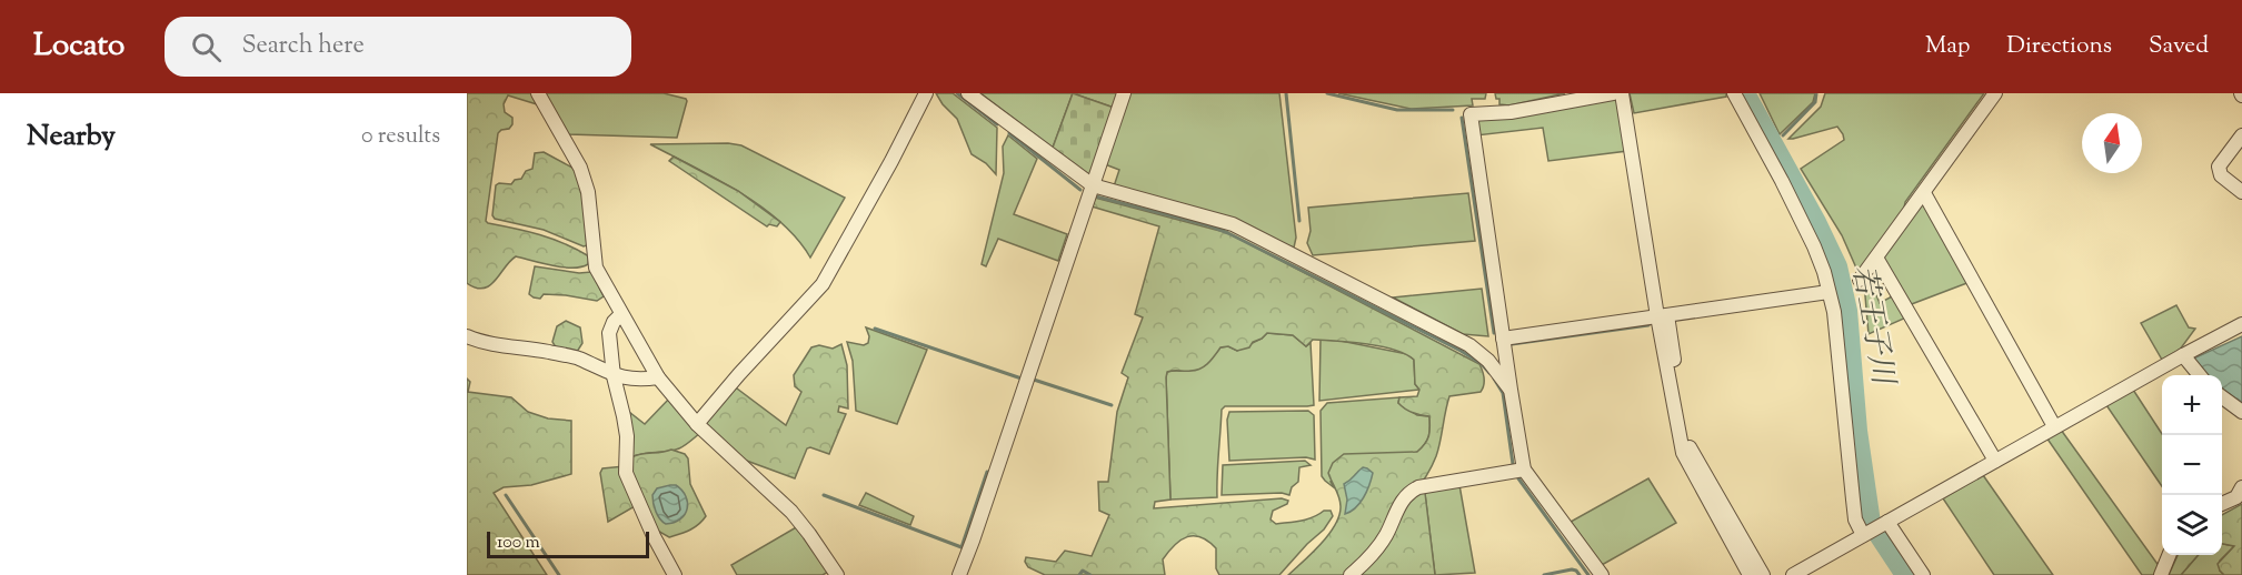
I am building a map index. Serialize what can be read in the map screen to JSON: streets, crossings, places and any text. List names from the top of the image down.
{
  "water": ["若王子川"],
  "scale_bar": "100 m",
  "north": "top",
  "page": {
    "header": "Locato",
    "search": "Search here",
    "nav": ["Map", "Directions", "Saved"],
    "heading": ["Nearby", "0 results"],
    "map_buttons": ["+", "−"],
    "scale": "100 m"
  }
}
